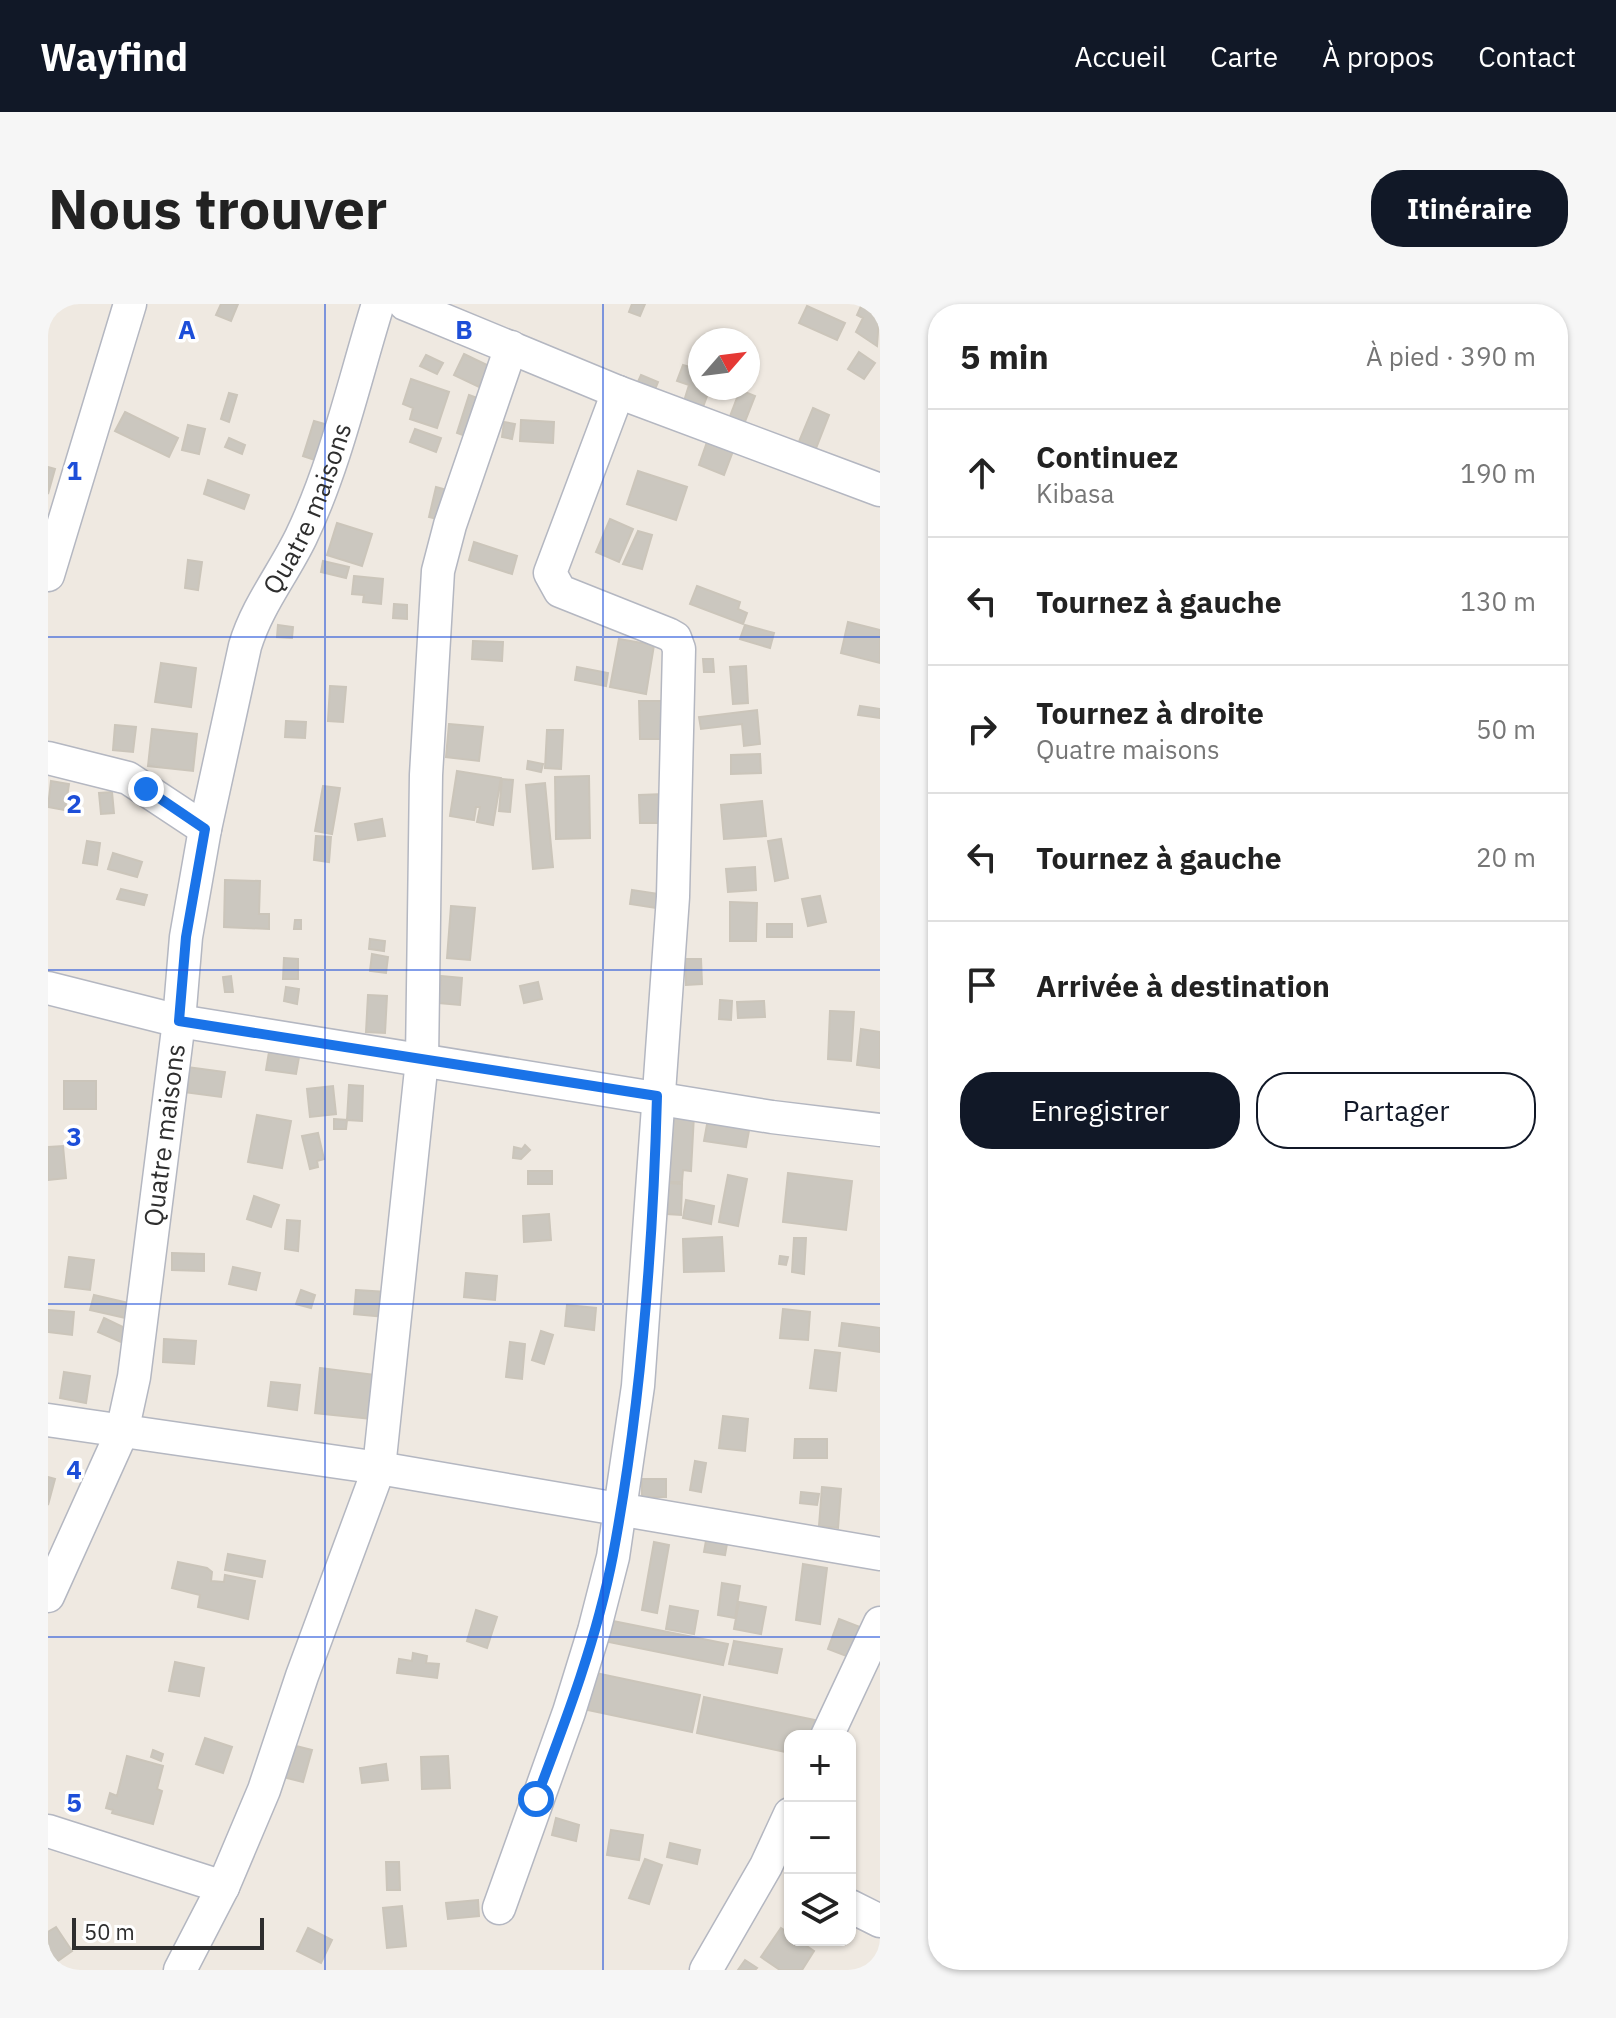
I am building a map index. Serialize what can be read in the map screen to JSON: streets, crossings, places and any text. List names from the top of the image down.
{
  "streets": {
    "street": ["Quatre maisons"]
  },
  "scale_bar": "50 m",
  "north": "top right",
  "page": {
    "header": "Wayfind",
    "nav": [
      "Accueil",
      "Carte",
      "À propos",
      "Contact"
    ],
    "buttons": [
      "Itinéraire",
      ["Enregistrer", "Partager"]
    ],
    "title": "Nous trouver",
    "heading": ["5 min", "À pied · 390 m"],
    "list": [
      ["Continuez", "Kibasa", "190 m"],
      ["Tournez à gauche", "130 m"],
      ["Tournez à droite", "Quatre maisons", "50 m"],
      ["Tournez à gauche", "20 m"],
      "Arrivée à destination"
    ],
    "map_buttons": ["+", "−"],
    "scale": "50 m"
  },
  "grid": {
    "columns": ["A", "B"],
    "rows": [
      "1",
      "2",
      "3",
      "4",
      "5"
    ]
  }
}
